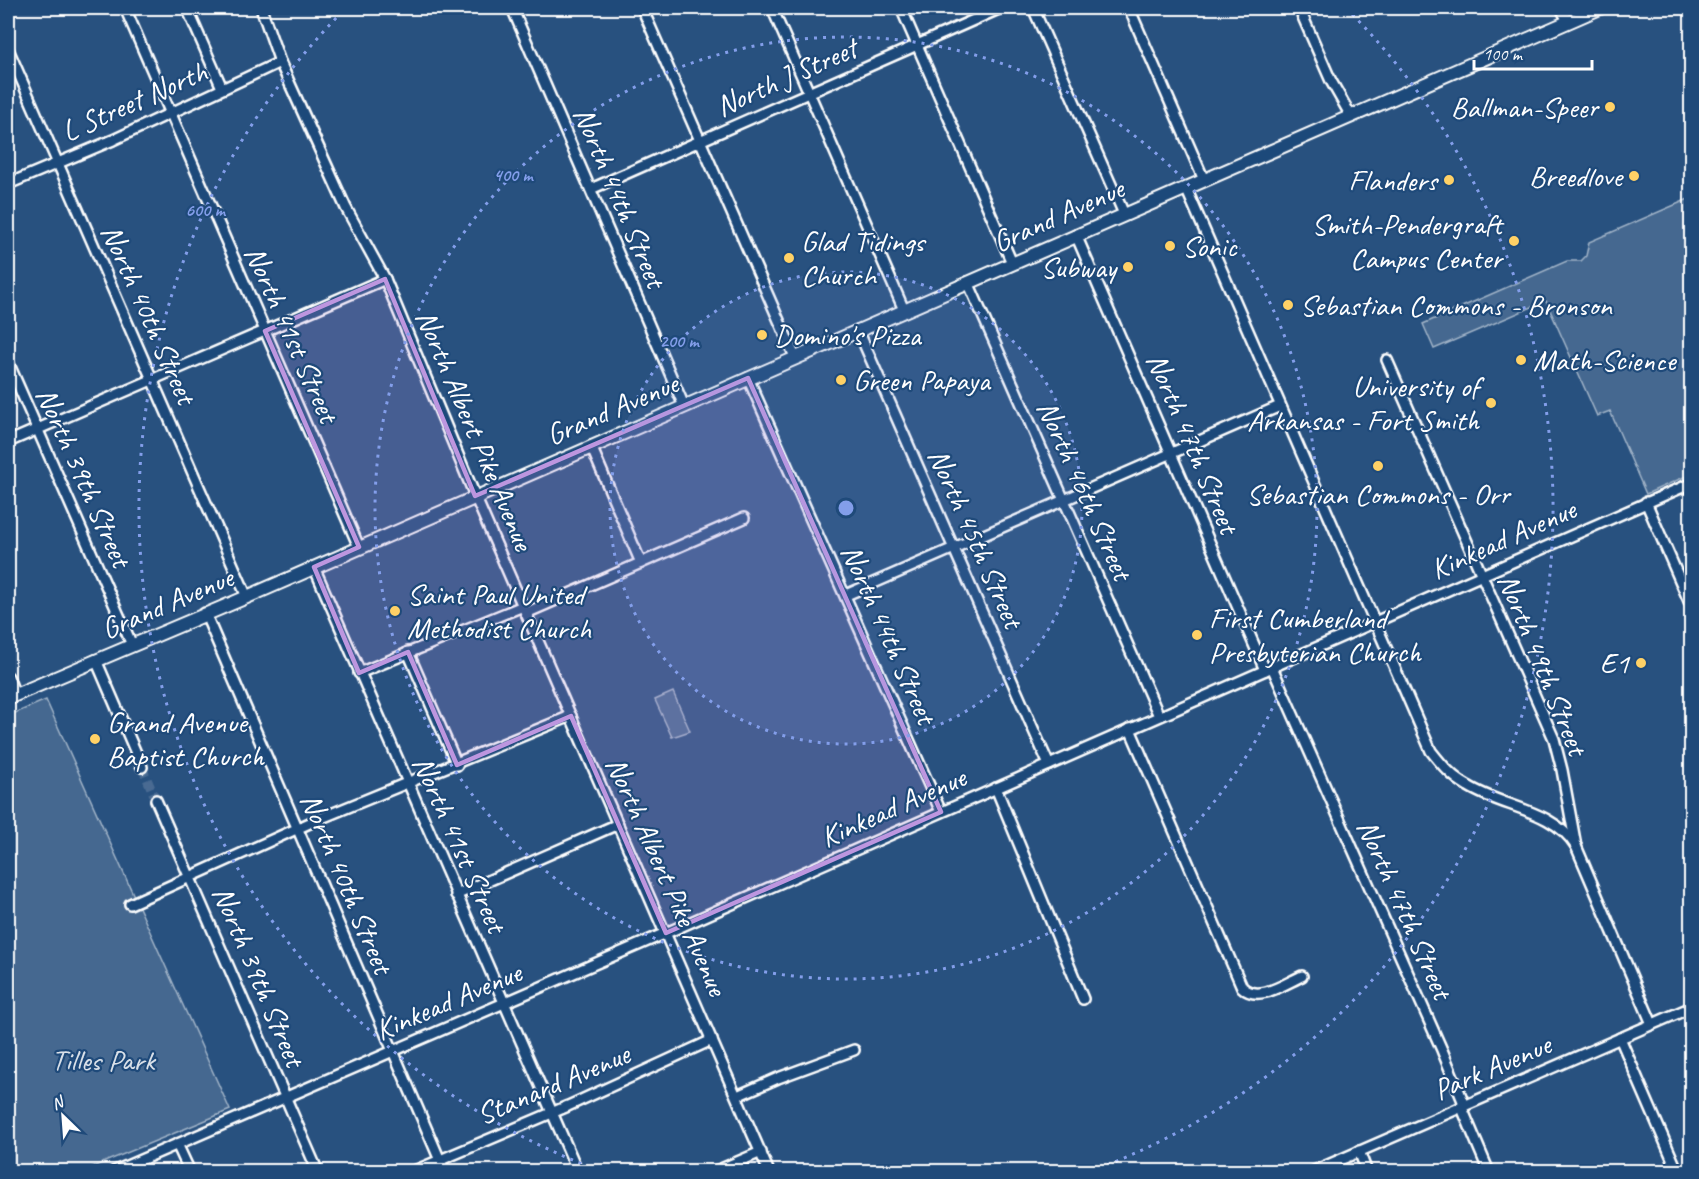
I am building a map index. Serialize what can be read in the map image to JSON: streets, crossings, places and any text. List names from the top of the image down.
{
  "streets": {
    "main road": ["Grand Avenue"],
    "street": [
      "North J Street",
      "L Street North",
      "North 44th Street",
      "North 40th Street",
      "North 41st Street",
      "North Albert Pike Avenue",
      "North 47th Street",
      "North 39th Street",
      "North 46th Street",
      "North 45th Street",
      "Kinkead Avenue",
      "North 49th Street",
      "Park Avenue",
      "Stanard Avenue"
    ]
  },
  "crossings": [
    ["North J Street", "North 44th Street"],
    ["L Street North", "North 40th Street"],
    ["L Street North", "North 41st Street"],
    ["L Street North", "North Albert Pike Avenue"],
    ["North 44th Street", "Grand Avenue"],
    ["North 44th Street", "Kinkead Avenue"],
    ["Grand Avenue", "North 40th Street"],
    ["Grand Avenue", "North 41st Street"],
    ["Grand Avenue", "North Albert Pike Avenue"],
    ["Grand Avenue", "North 47th Street"],
    ["Grand Avenue", "North 39th Street"],
    ["Grand Avenue", "North 46th Street"],
    ["Grand Avenue", "North 45th Street"],
    ["North 40th Street", "Kinkead Avenue"],
    ["North 40th Street", "Stanard Avenue"],
    ["North 41st Street", "Kinkead Avenue"],
    ["North 41st Street", "Stanard Avenue"],
    ["North Albert Pike Avenue", "Kinkead Avenue"],
    ["North Albert Pike Avenue", "Stanard Avenue"],
    ["North 47th Street", "Kinkead Avenue"],
    ["North 47th Street", "Park Avenue"],
    ["North 39th Street", "Kinkead Avenue"],
    ["North 46th Street", "Kinkead Avenue"],
    ["North 45th Street", "Kinkead Avenue"],
    ["Kinkead Avenue", "North 49th Street"],
    ["North 49th Street", "Park Avenue"]
  ],
  "parks": ["Tilles Park"],
  "places": [
    "Ballman-Speer",
    "Breedlove",
    "Flanders",
    "Smith-Pendergraft Campus Center",
    "Sonic",
    "Glad Tidings Church",
    "Subway",
    "Sebastian Commons - Bronson",
    "Domino's Pizza",
    "Math-Science",
    "Green Papaya",
    "University of Arkansas - Fort Smith",
    "Sebastian Commons - Orr",
    "Saint Paul United Methodist Church",
    "First Cumberland Presbyterian Church",
    "E1",
    "Grand Avenue Baptist Church"
  ],
  "scale_bar": "100 m",
  "north": "top left",
  "rings": ["400 m", "600 m", "200 m"]
}
